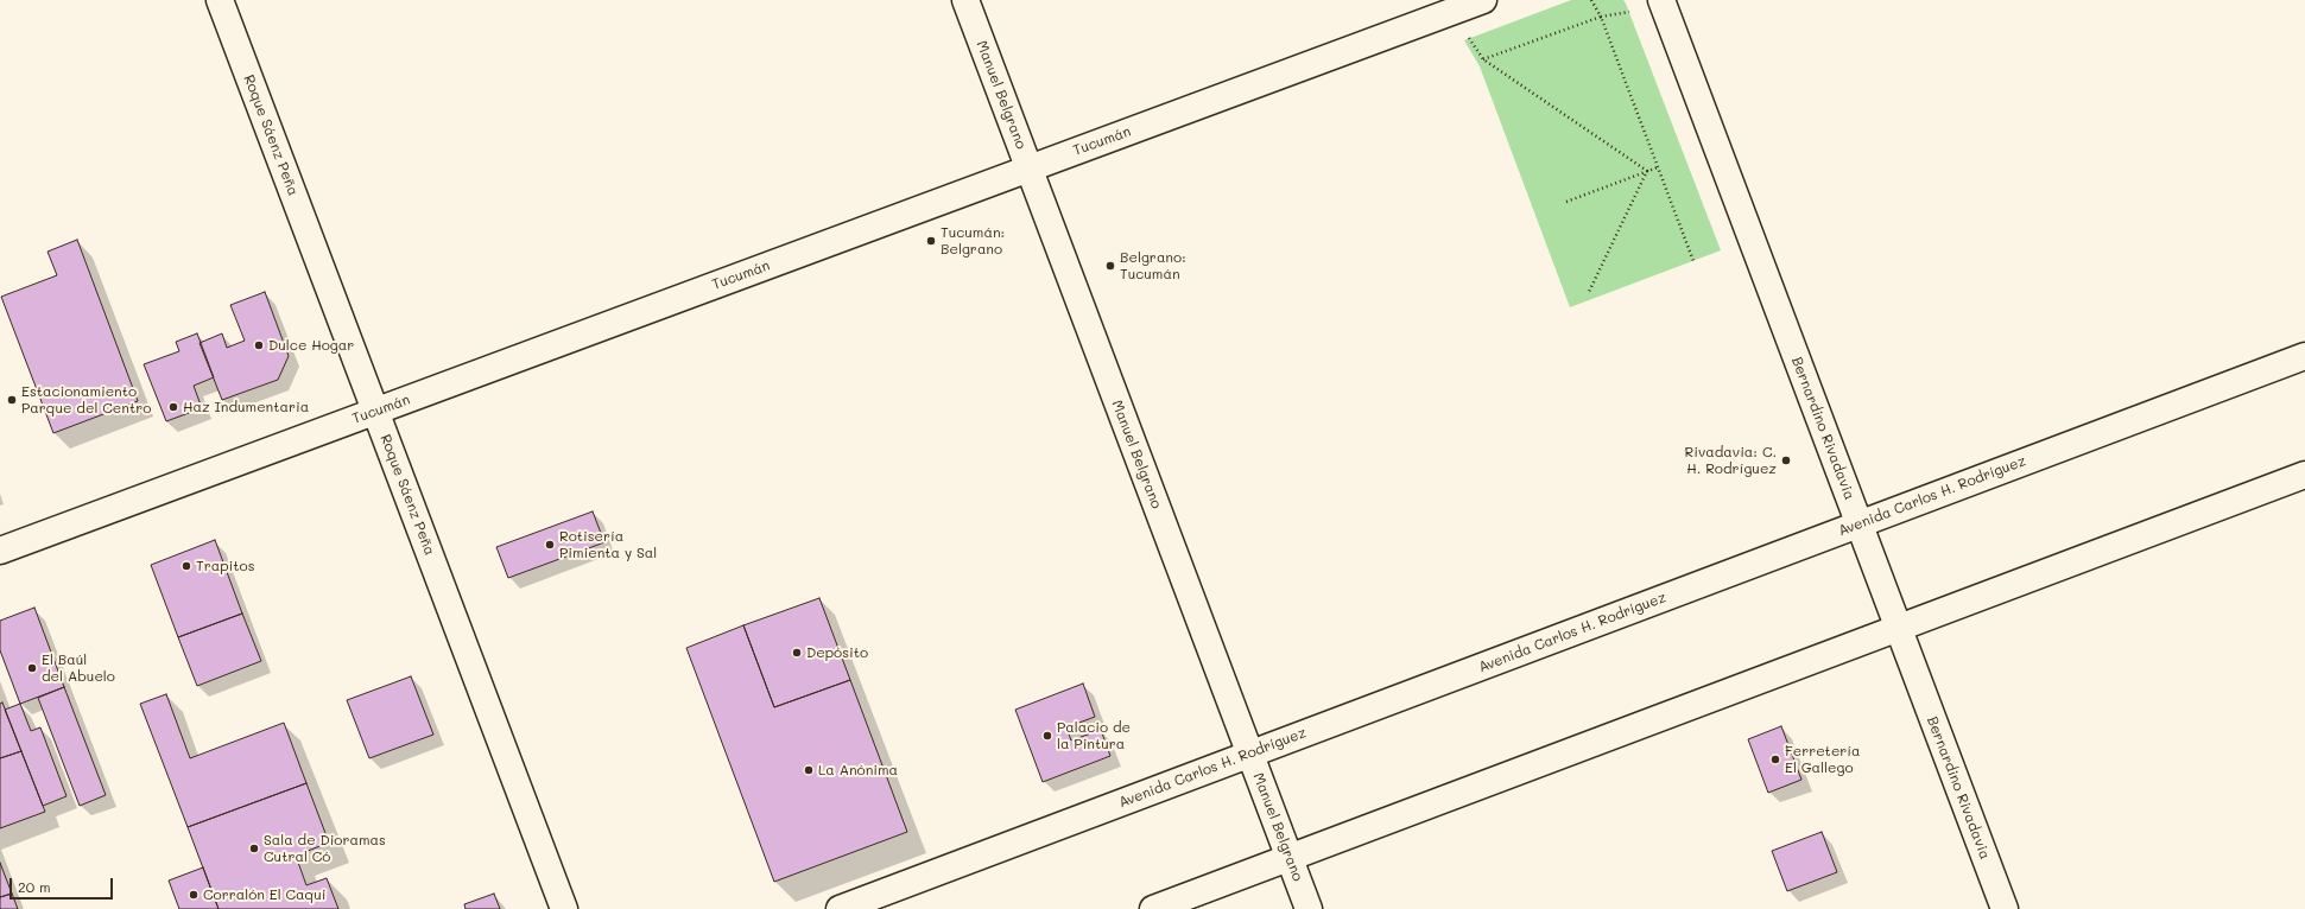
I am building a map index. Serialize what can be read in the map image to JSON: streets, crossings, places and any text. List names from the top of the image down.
{
  "streets": {
    "street": [
      "Manuel Belgrano",
      "Roque Sáenz Peña",
      "Tucumán",
      "Bernardino Rivadavia",
      "Avenida Carlos H. Rodríguez"
    ]
  },
  "crossings": [
    ["Manuel Belgrano", "Tucumán"],
    ["Manuel Belgrano", "Avenida Carlos H. Rodríguez"],
    ["Roque Sáenz Peña", "Tucumán"],
    ["Bernardino Rivadavia", "Avenida Carlos H. Rodríguez"]
  ],
  "places": [
    "Tucumán: Belgrano",
    "Belgrano: Tucumán",
    "Dulce Hogar",
    "Estacionamiento Parque del Centro",
    "Haz Indumentaria",
    "Rivadavia: C. H. Rodríguez",
    "Rotisería Pimienta y Sal",
    "Trapitos",
    "Depósito",
    "El Baúl del Abuelo",
    "Palacio de la Pintura",
    "Ferretería El Gallego",
    "La Anónima",
    "Sala de Dioramas Cutral Có",
    "Corralón El Caqui"
  ],
  "scale_bar": "20 m"
}
